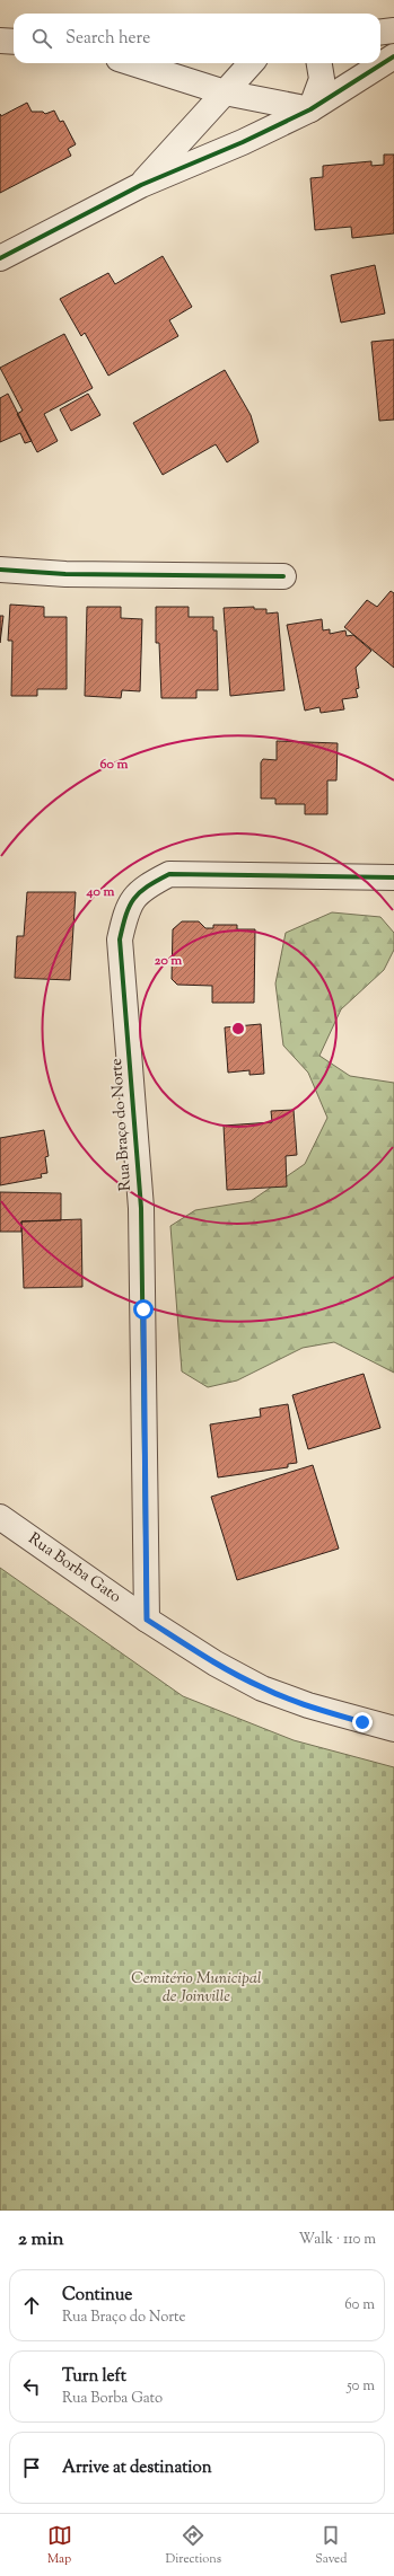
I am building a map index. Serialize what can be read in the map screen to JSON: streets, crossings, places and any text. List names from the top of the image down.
{
  "streets": {
    "street": ["Rua Braço do Norte", "Rua Borba Gato"]
  },
  "crossings": [
    ["Rua Braço do Norte", "Rua Borba Gato"]
  ],
  "parks": ["Cemitério Municipal de Joinville"],
  "page": {
    "search": "Search here",
    "heading": ["2 min", "Walk · 110 m"],
    "list": [
      ["Continue", "Rua Braço do Norte", "60 m"],
      ["Turn left", "Rua Borba Gato", "50 m"],
      "Arrive at destination"
    ],
    "nav": ["Map", "Directions", "Saved"]
  },
  "rings": ["60 m", "40 m", "20 m"]
}
